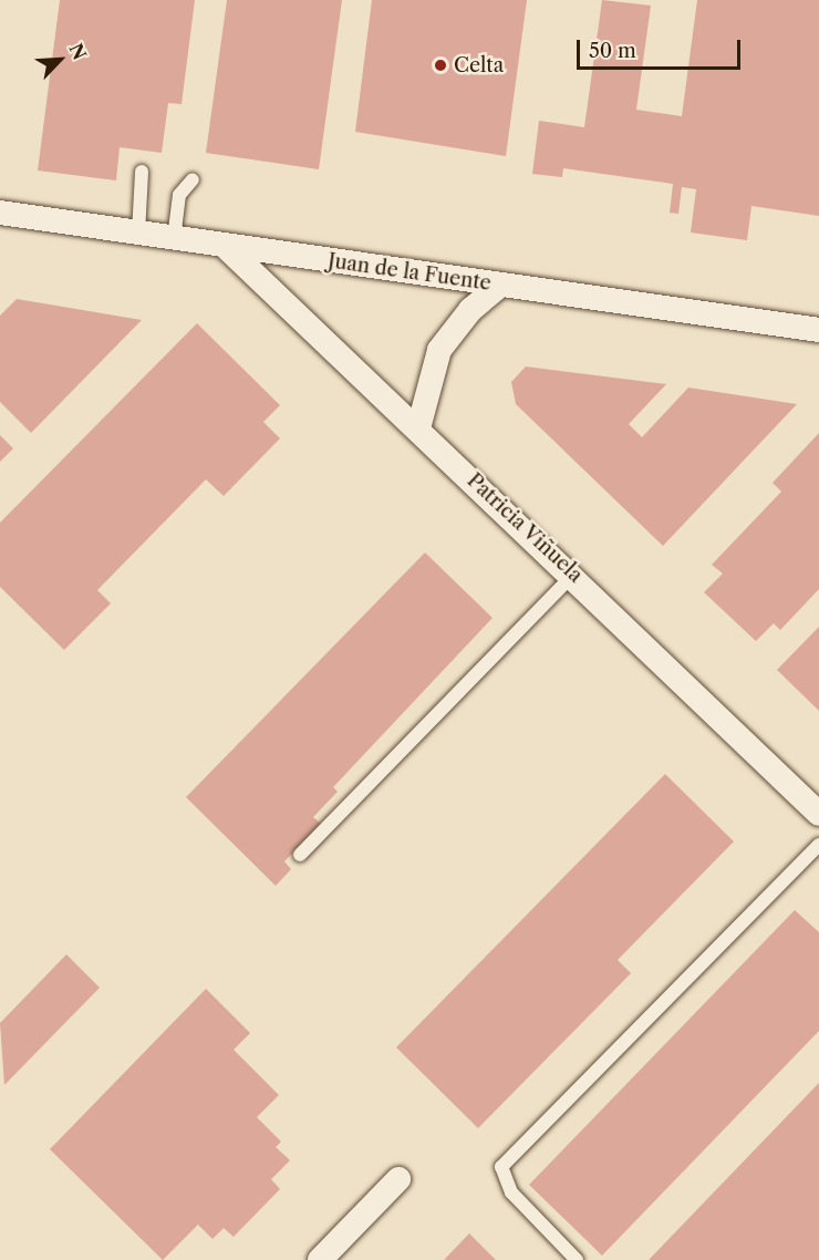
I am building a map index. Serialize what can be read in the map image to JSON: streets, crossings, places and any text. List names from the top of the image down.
{
  "streets": {
    "street": ["Juan de la Fuente", "Patricia Viñuela"]
  },
  "crossings": [
    ["Juan de la Fuente", "Patricia Viñuela"]
  ],
  "places": ["Celta"],
  "scale_bar": "50 m",
  "north": "top right"
}
